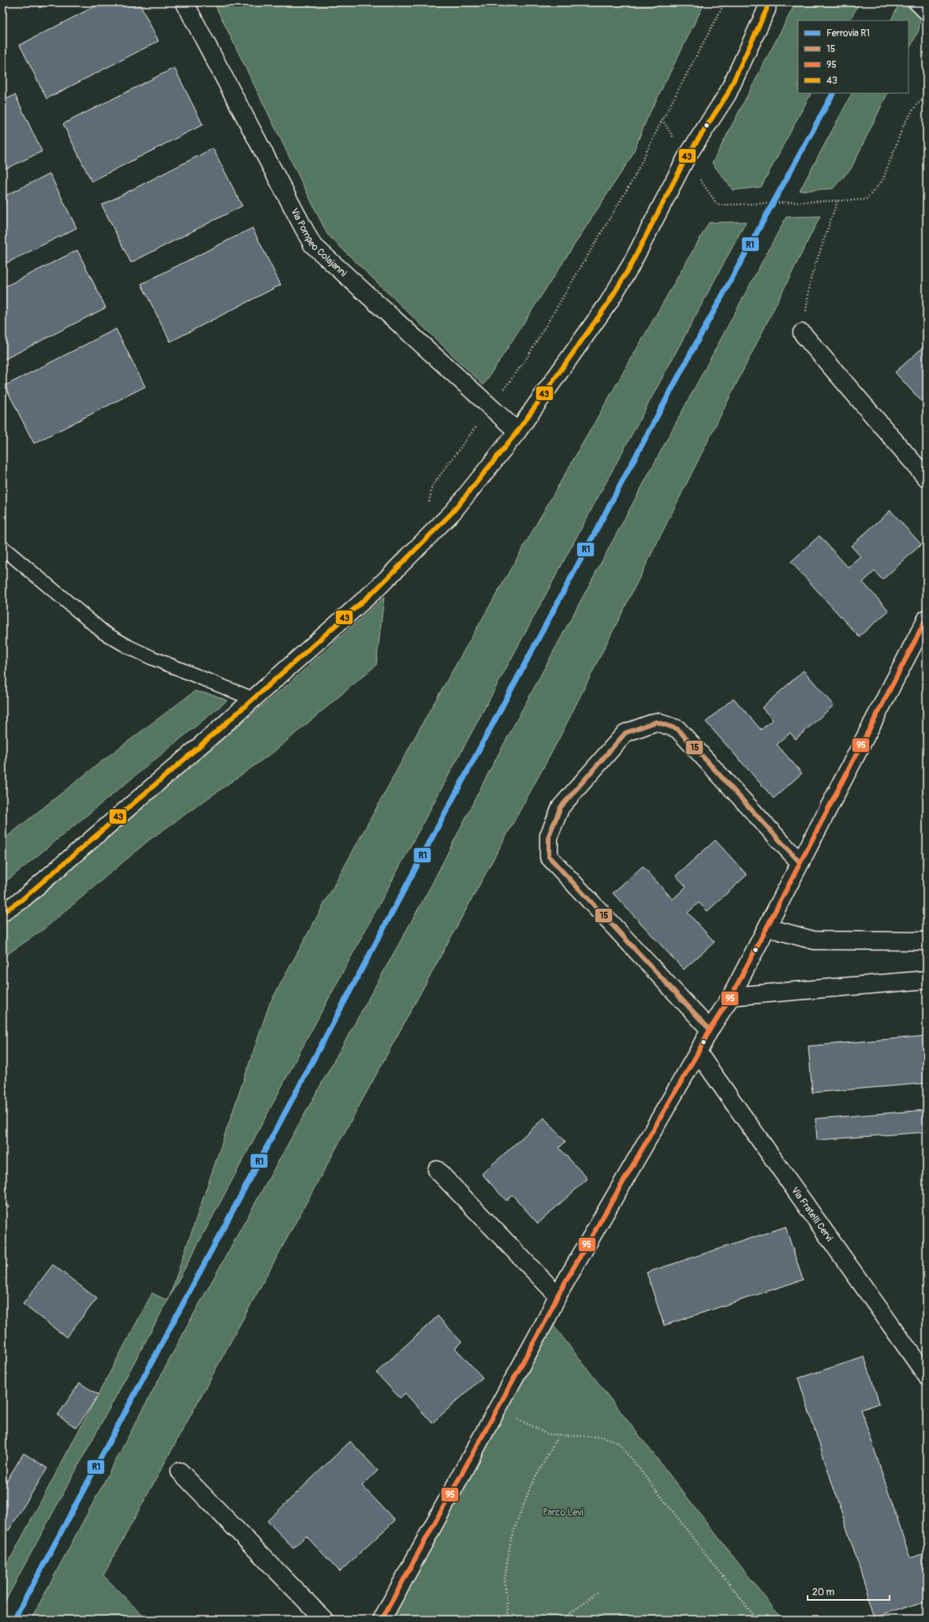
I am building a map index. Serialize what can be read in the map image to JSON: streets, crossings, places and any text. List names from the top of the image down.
{
  "streets": {
    "street": ["Via Pompeo Colajanni", "Via Fratelli Cervi"]
  },
  "parks": ["Parco Levi"],
  "lines": [
    "transit line 43",
    "rail line R1",
    "transit line 95",
    "transit line 15"
  ],
  "legend": [
    "Ferrovia R1",
    "15",
    "95",
    "43"
  ],
  "scale_bar": "20 m"
}
